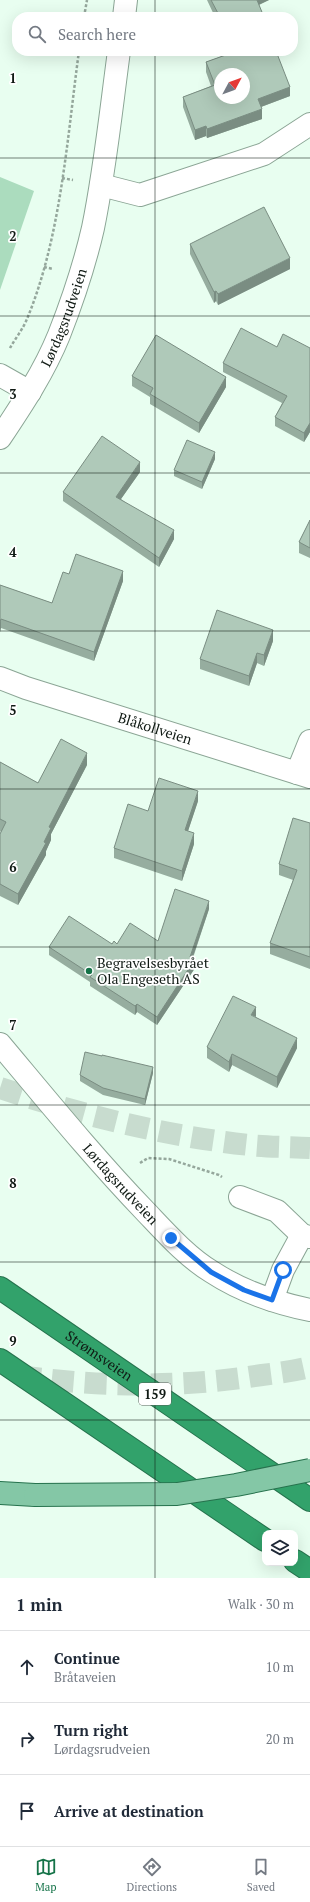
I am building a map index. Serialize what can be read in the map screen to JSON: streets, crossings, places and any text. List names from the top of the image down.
{
  "streets": {
    "highway": ["Strømsveien", "159"],
    "street": ["Lørdagsrudveien", "Blåkollveien"]
  },
  "places": ["Begravelsesbyrået Ola Engeseth AS"],
  "north": "top right",
  "page": {
    "search": "Search here",
    "heading": ["1 min", "Walk · 30 m"],
    "list": [
      ["Continue", "Bråtaveien", "10 m"],
      ["Turn right", "Lørdagsrudveien", "20 m"],
      "Arrive at destination"
    ],
    "nav": ["Map", "Directions", "Saved"]
  },
  "grid": {
    "rows": [
      "1",
      "2",
      "3",
      "4",
      "5",
      "6",
      "7",
      "8",
      "9"
    ]
  }
}
